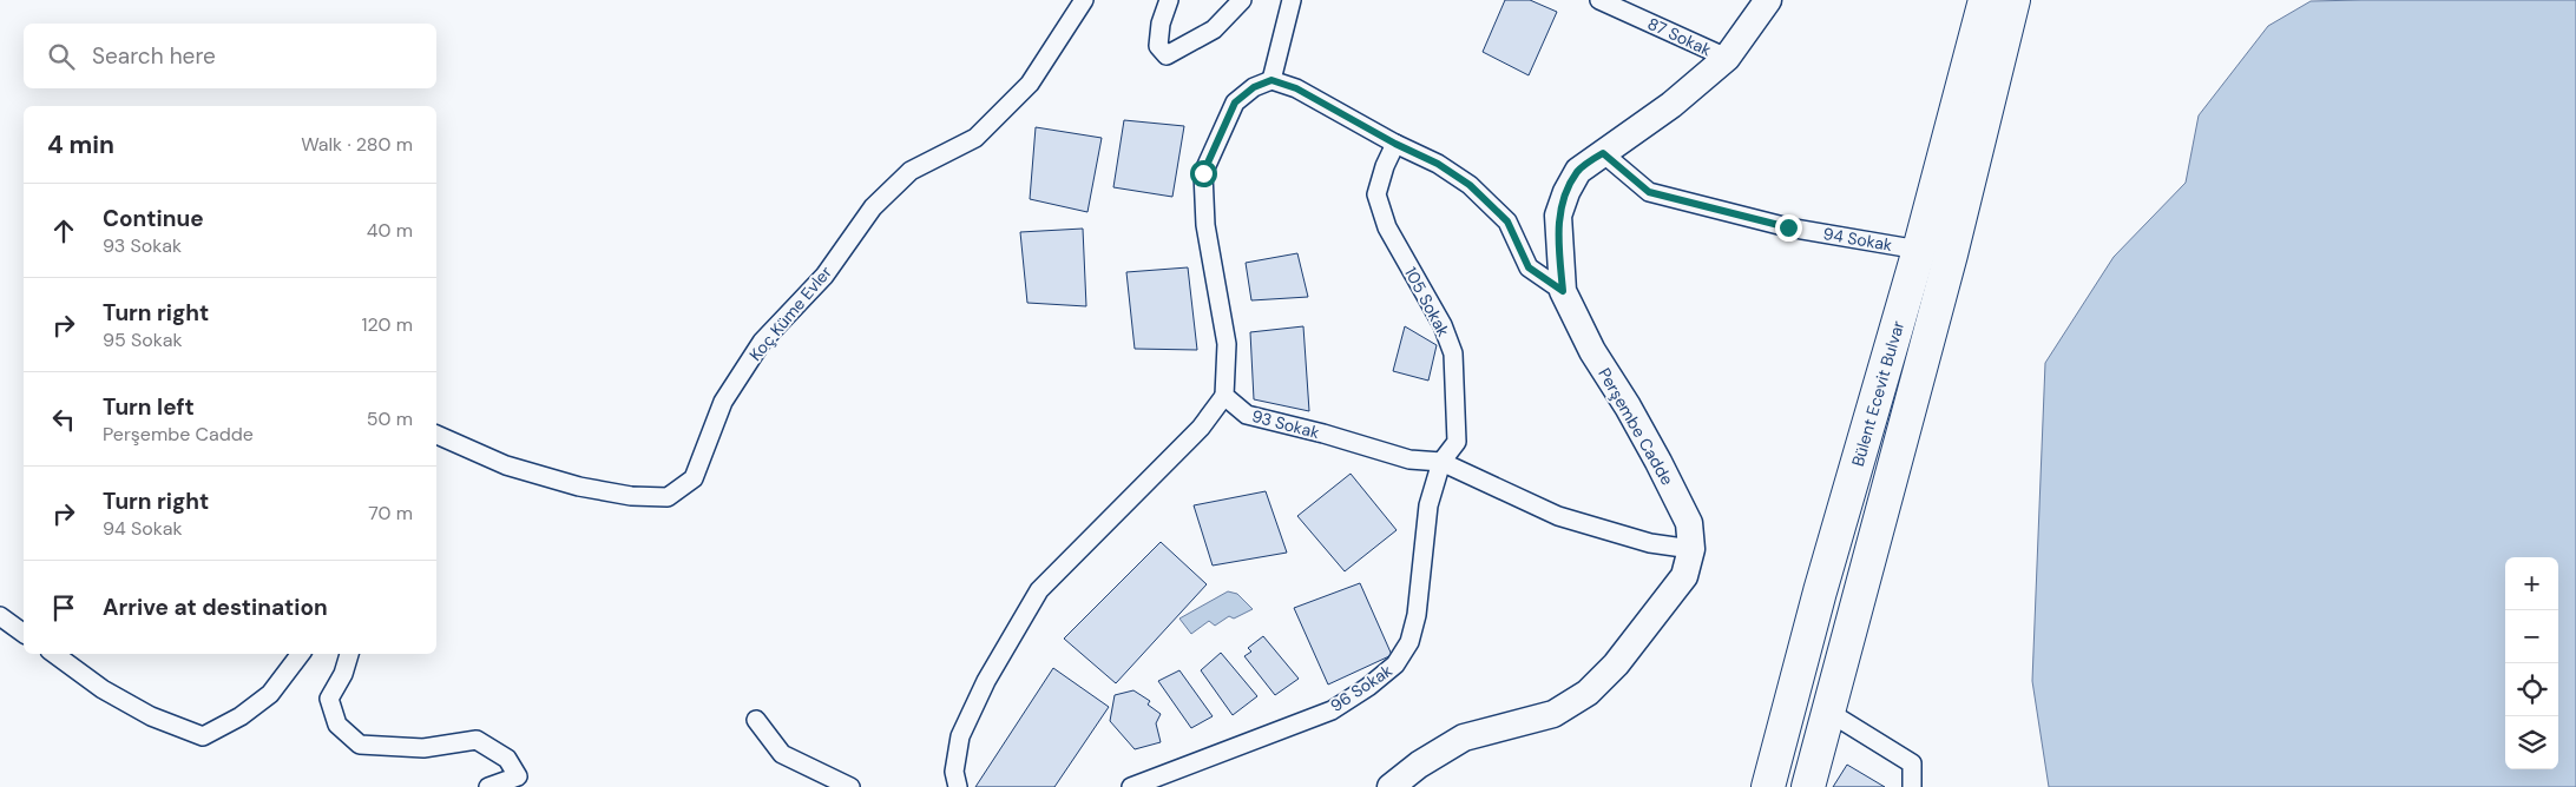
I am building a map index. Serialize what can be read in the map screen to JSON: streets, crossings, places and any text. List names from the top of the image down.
{
  "streets": {
    "highway": ["Bülent Ecevit Bulvar"],
    "main road": ["Perşembe Cadde"],
    "street": [
      "87 Sokak",
      "94 Sokak",
      "105 Sokak",
      "Koç Küme Evler",
      "93 Sokak",
      "96 Sokak"
    ]
  },
  "crossings": [
    ["87 Sokak", "Perşembe Cadde"],
    ["94 Sokak", "Bülent Ecevit Bulvar"],
    ["94 Sokak", "Perşembe Cadde"],
    ["105 Sokak", "93 Sokak"],
    ["105 Sokak", "96 Sokak"],
    ["93 Sokak", "Perşembe Cadde"],
    ["93 Sokak", "96 Sokak"]
  ],
  "page": {
    "search": "Search here",
    "heading": ["4 min", "Walk · 280 m"],
    "list": [
      ["Continue", "93 Sokak", "40 m"],
      ["Turn right", "95 Sokak", "120 m"],
      ["Turn left", "Perşembe Cadde", "50 m"],
      ["Turn right", "94 Sokak", "70 m"],
      "Arrive at destination"
    ],
    "map_buttons": ["+", "−"]
  }
}
